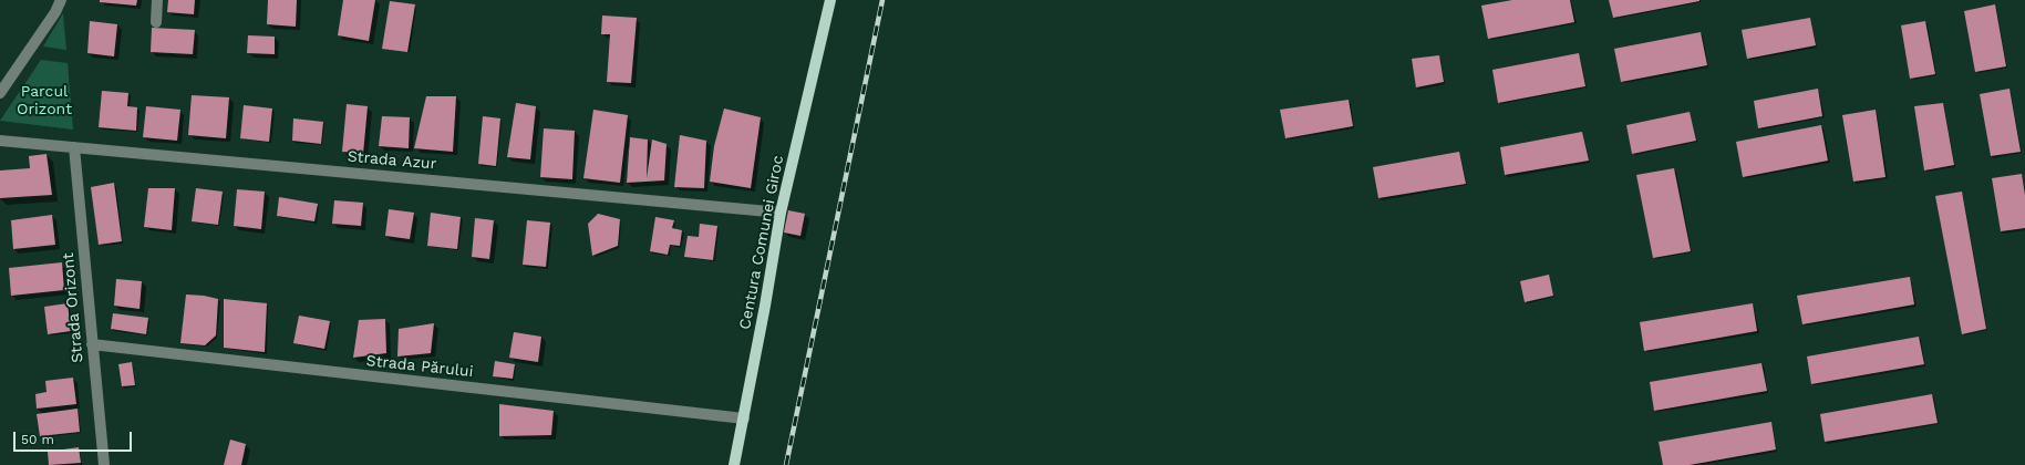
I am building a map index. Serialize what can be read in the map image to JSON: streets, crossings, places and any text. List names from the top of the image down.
{
  "streets": {
    "main road": ["Centura Comunei Giroc"],
    "street": ["Strada Azur", "Strada Orizont", "Strada Părului"]
  },
  "crossings": [
    ["Strada Azur", "Centura Comunei Giroc"],
    ["Strada Azur", "Strada Orizont"],
    ["Centura Comunei Giroc", "Strada Părului"],
    ["Strada Orizont", "Strada Părului"]
  ],
  "parks": ["Parcul Orizont"],
  "scale_bar": "50 m"
}
